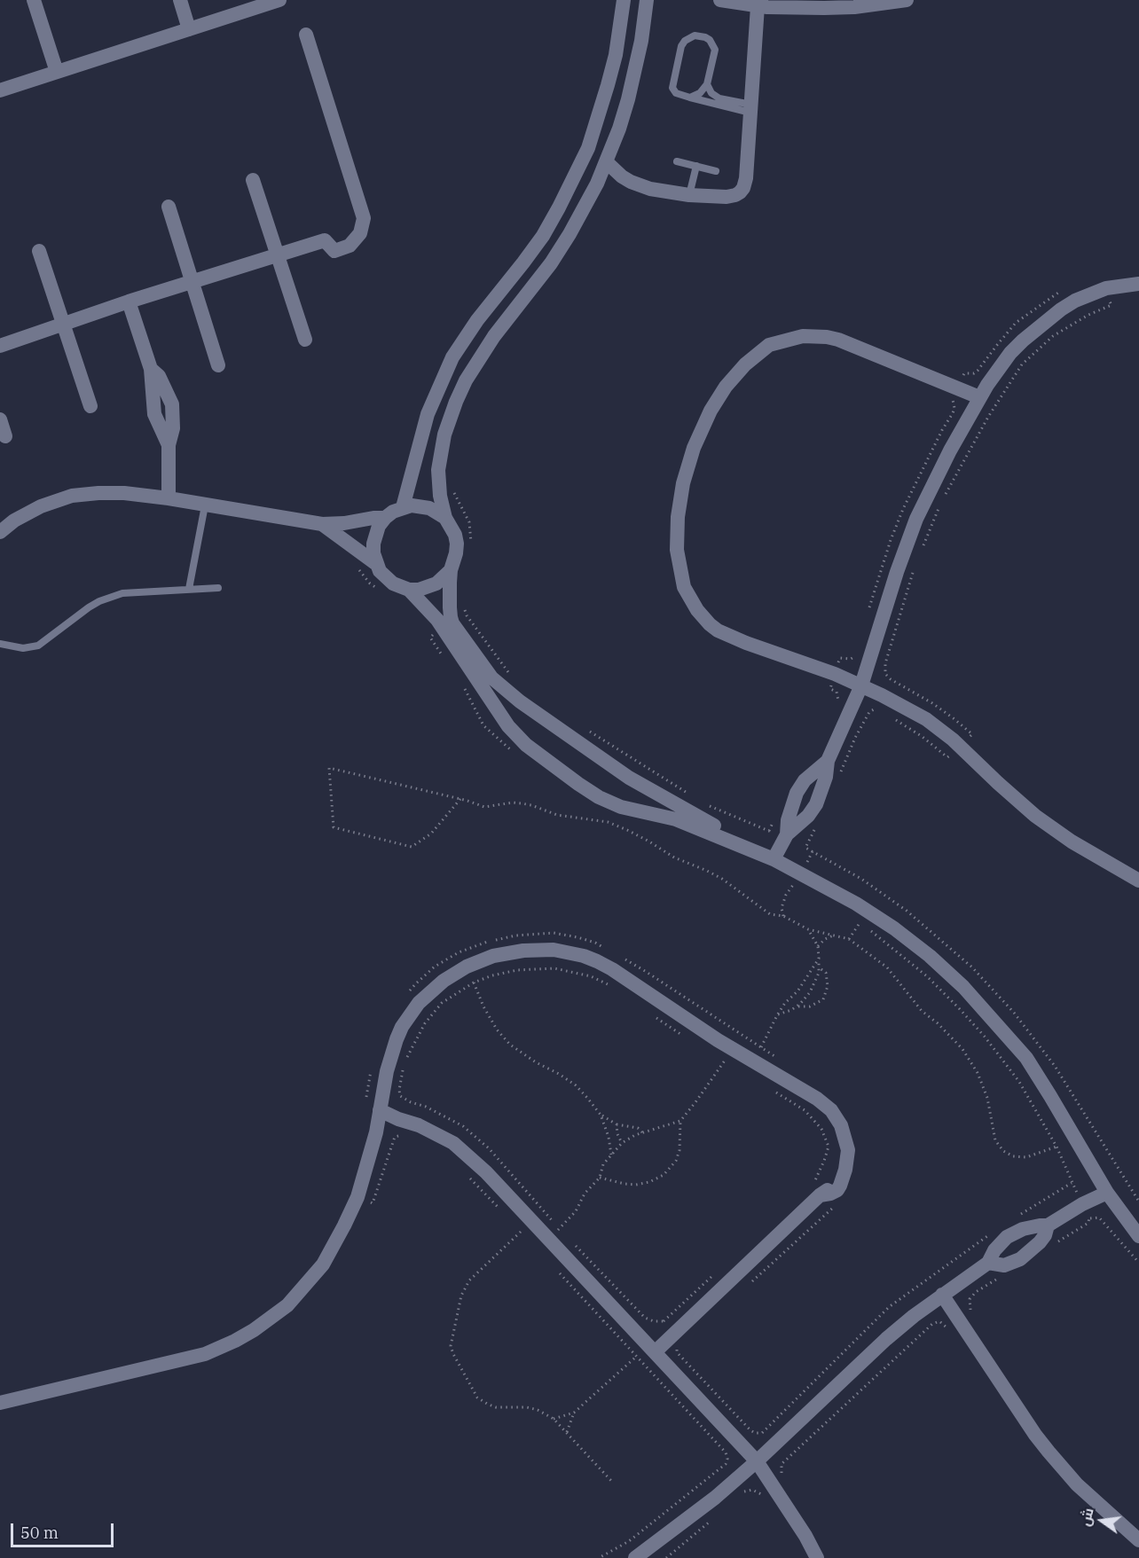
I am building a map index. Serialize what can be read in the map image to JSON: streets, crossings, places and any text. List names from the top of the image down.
{
  "scale_bar": "50 m",
  "north": "left"
}
